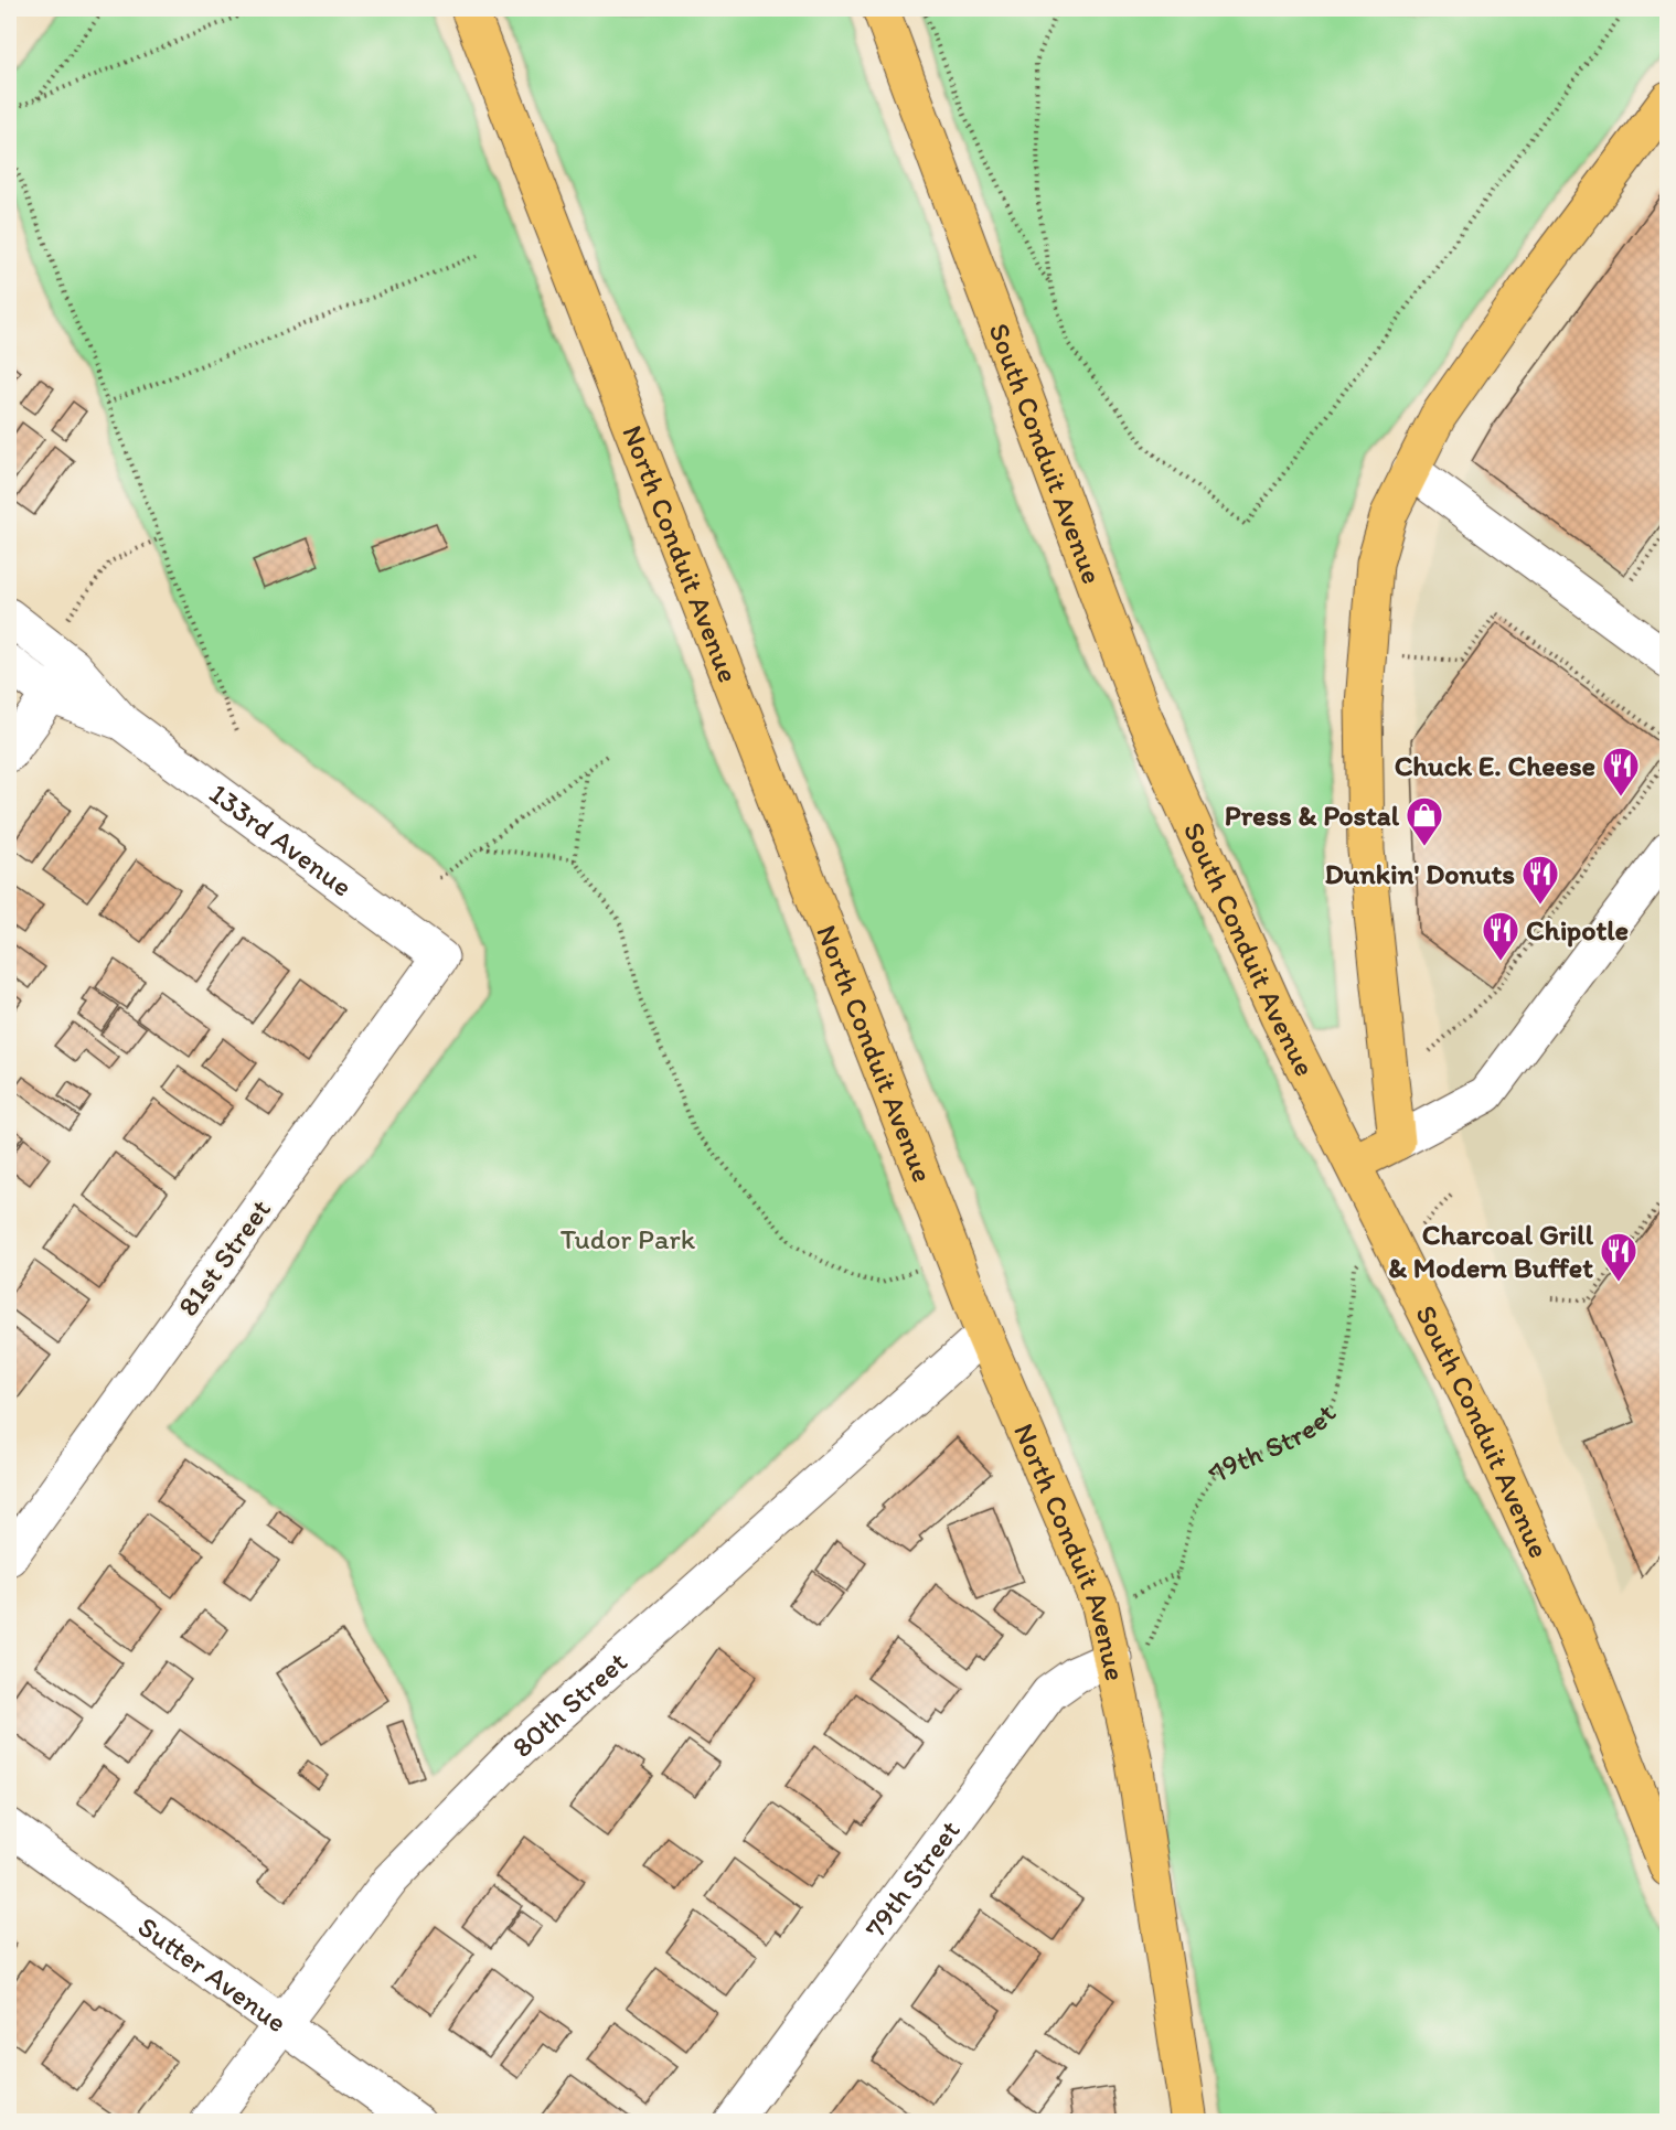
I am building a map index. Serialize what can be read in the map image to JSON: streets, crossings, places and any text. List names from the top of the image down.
{
  "streets": {
    "main road": ["South Conduit Avenue", "North Conduit Avenue"],
    "street": [
      "133rd Avenue",
      "81st Street",
      "79th Street",
      "80th Street",
      "Sutter Avenue"
    ]
  },
  "crossings": [
    ["North Conduit Avenue", "79th Street"],
    ["North Conduit Avenue", "80th Street"],
    ["133rd Avenue", "81st Street"],
    ["80th Street", "Sutter Avenue"]
  ],
  "parks": ["Tudor Park"],
  "places": {
    "restaurant": [
      "Chuck E. Cheese",
      "Dunkin' Donuts",
      "Chipotle",
      "Charcoal Grill & Modern Buffet"
    ],
    "shop": ["Press & Postal"]
  }
}
